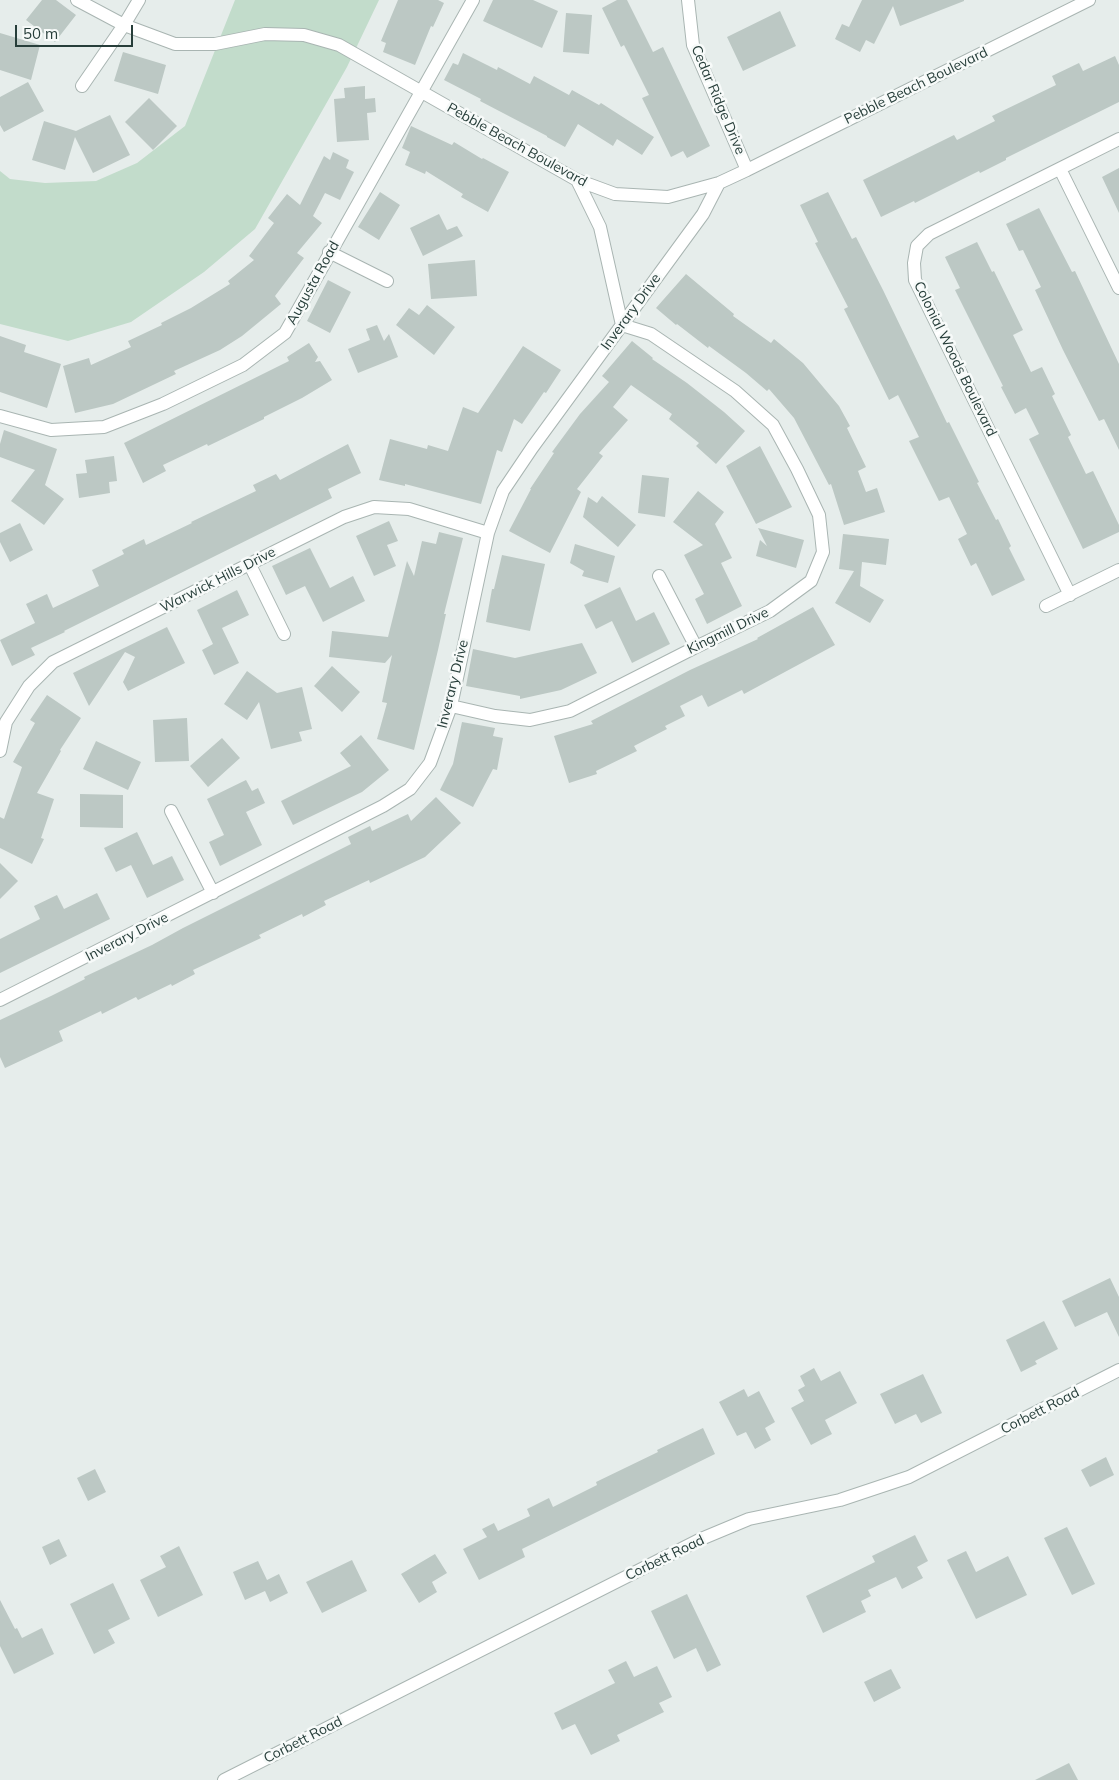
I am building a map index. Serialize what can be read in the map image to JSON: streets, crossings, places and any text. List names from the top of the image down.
{
  "streets": {
    "street": [
      "Pebble Beach Boulevard",
      "Cedar Ridge Drive",
      "Augusta Road",
      "Inverary Drive",
      "Colonial Woods Boulevard",
      "Warwick Hills Drive",
      "Kingmill Drive",
      "Corbett Road"
    ]
  },
  "crossings": [
    ["Pebble Beach Boulevard", "Cedar Ridge Drive"],
    ["Pebble Beach Boulevard", "Augusta Road"],
    ["Pebble Beach Boulevard", "Inverary Drive"],
    ["Inverary Drive", "Warwick Hills Drive"],
    ["Inverary Drive", "Kingmill Drive"]
  ],
  "scale_bar": "50 m"
}
